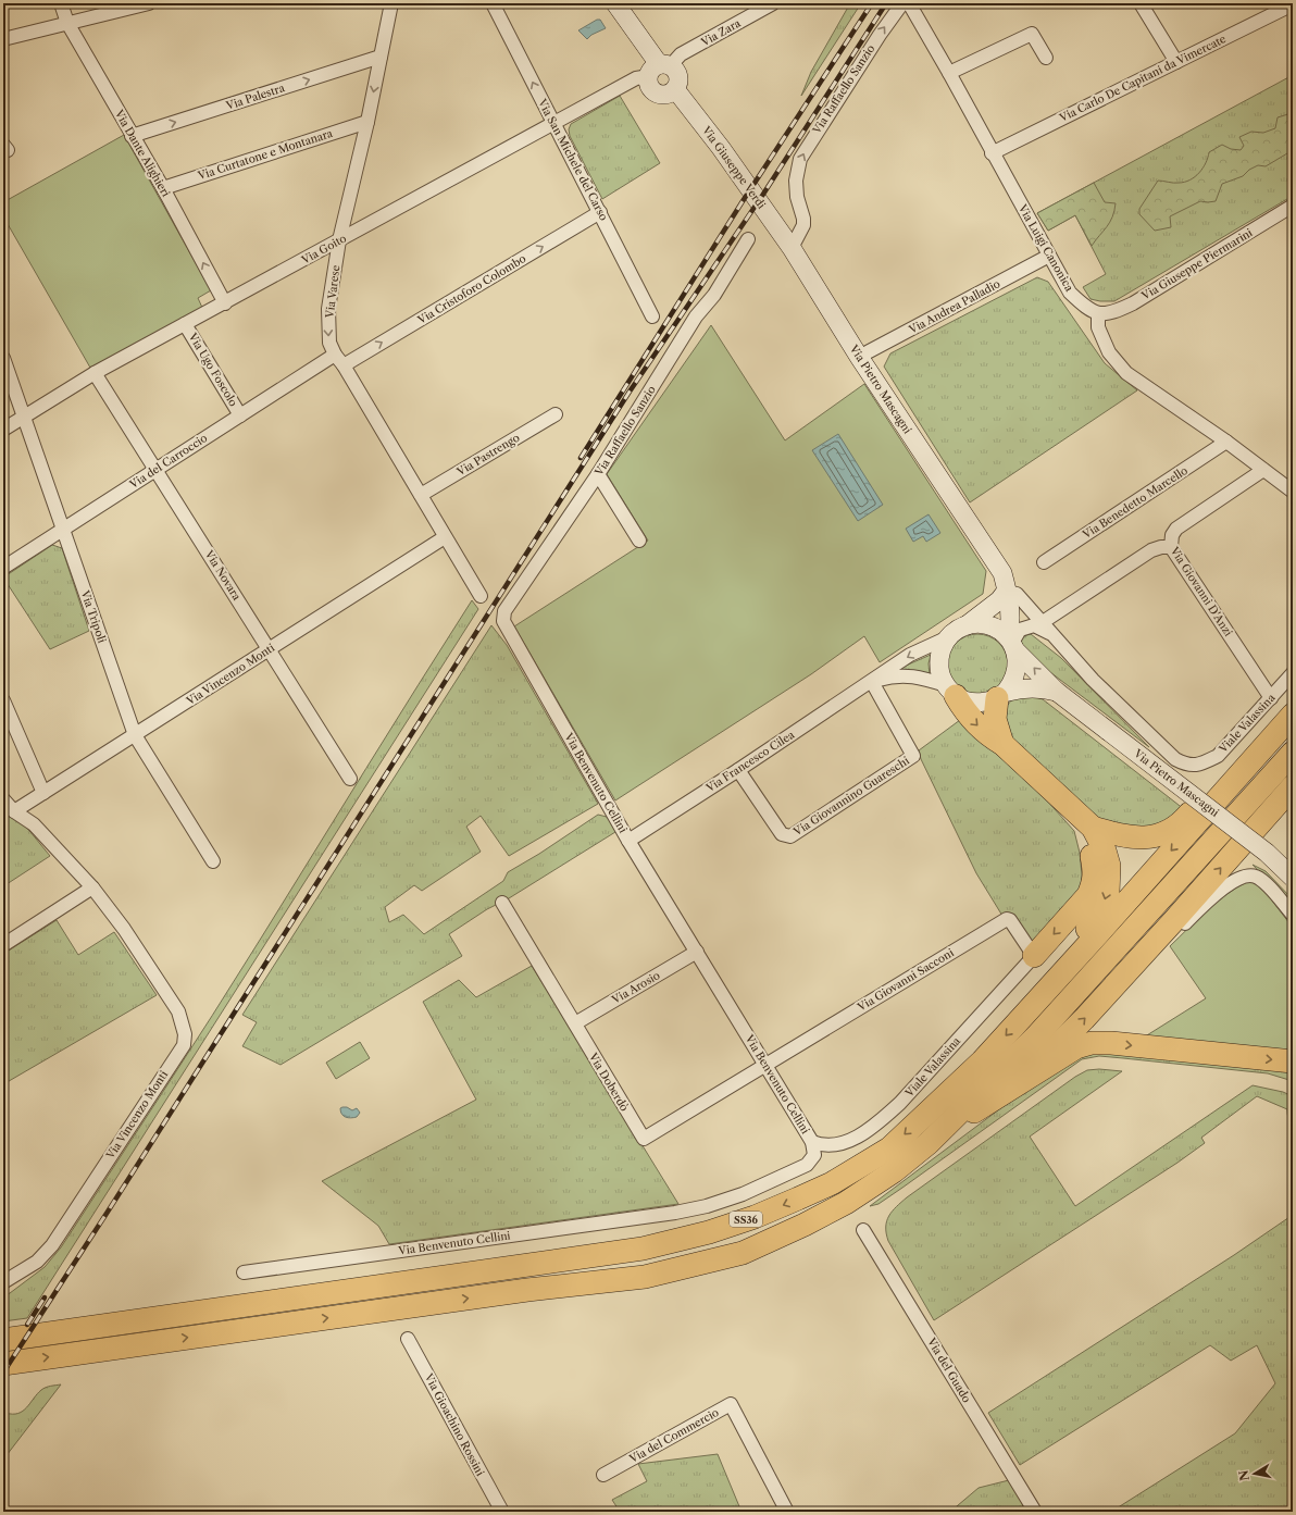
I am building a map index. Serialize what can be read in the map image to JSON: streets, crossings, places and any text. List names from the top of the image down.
{
  "streets": {
    "highway": ["SS36"],
    "street": [
      "Via Zara",
      "Via Carlo De Capitani da Vimercate",
      "Via Raffaello Sanzio",
      "Via Palestra",
      "Via Dante Alighieri",
      "Via Curtatone e Montanara",
      "Via San Michele del Carso",
      "Via Giuseppe Verdi",
      "Via Luigi Canonica",
      "Via Goito",
      "Via Giuseppe Piermarini",
      "Via Cristoforo Colombo",
      "Via Varese",
      "Via Andrea Palladio",
      "Via Ugo Foscolo",
      "Via Pietro Mascagni",
      "Via Pastrengo",
      "Via del Carroccio",
      "Via Benedetto Marcello",
      "Via Novara",
      "Via Giovanni D'Anzi",
      "Via Tripoli",
      "Via Vincenzo Monti",
      "Viale Valassina",
      "Via Francesco Cilea",
      "Via Benvenuto Cellini",
      "Via Giovannino Guareschi",
      "Via Giovanni Sacconi",
      "Via Arosio",
      "Via Doberdò",
      "Via del Guado",
      "Via Gioachino Rossini",
      "Via del Commercio"
    ]
  },
  "crossings": [
    ["Via Zara", "Via Giuseppe Verdi"],
    ["Via Zara", "Via Goito"],
    ["Via Carlo De Capitani da Vimercate", "Via Luigi Canonica"],
    ["Via Raffaello Sanzio", "Via Giuseppe Verdi"],
    ["Via Raffaello Sanzio", "Via Pietro Mascagni"],
    ["Via Raffaello Sanzio", "Via Benvenuto Cellini"],
    ["Via Palestra", "Via Dante Alighieri"],
    ["Via Palestra", "Via Varese"],
    ["Via Dante Alighieri", "Via Curtatone e Montanara"],
    ["Via Dante Alighieri", "Via Goito"],
    ["Via Curtatone e Montanara", "Via Varese"],
    ["Via San Michele del Carso", "Via Goito"],
    ["Via San Michele del Carso", "Via Cristoforo Colombo"],
    ["Via Giuseppe Verdi", "Via Goito"],
    ["Via Giuseppe Verdi", "Via Pietro Mascagni"],
    ["Via Luigi Canonica", "Via Giuseppe Piermarini"],
    ["Via Luigi Canonica", "Via Andrea Palladio"],
    ["Via Goito", "Via Varese"],
    ["Via Goito", "Via Ugo Foscolo"],
    ["Via Goito", "Via Novara"],
    ["Via Goito", "Via Tripoli"],
    ["Via Cristoforo Colombo", "Via Varese"],
    ["Via Varese", "Via Pastrengo"],
    ["Via Varese", "Via del Carroccio"],
    ["Via Varese", "Via Vincenzo Monti"],
    ["Via Andrea Palladio", "Via Pietro Mascagni"],
    ["Via Ugo Foscolo", "Via del Carroccio"],
    ["Via Pietro Mascagni", "Via Giovanni D'Anzi"],
    ["Via Pietro Mascagni", "Viale Valassina"],
    ["Via Pietro Mascagni", "Via Francesco Cilea"],
    ["Via del Carroccio", "Via Novara"],
    ["Via del Carroccio", "Via Tripoli"],
    ["Via Novara", "Via Vincenzo Monti"],
    ["Via Giovanni D'Anzi", "Viale Valassina"],
    ["Via Tripoli", "Via Vincenzo Monti"],
    ["Viale Valassina", "Via Benvenuto Cellini"],
    ["Viale Valassina", "Via Giovanni Sacconi"],
    ["Via Francesco Cilea", "Via Benvenuto Cellini"],
    ["Via Francesco Cilea", "Via Giovannino Guareschi"],
    ["Via Benvenuto Cellini", "Via Giovanni Sacconi"],
    ["Via Benvenuto Cellini", "Via Arosio"],
    ["Via Benvenuto Cellini", "Via Doberdò"],
    ["Via Giovanni Sacconi", "Via Doberdò"],
    ["Via Arosio", "Via Doberdò"]
  ],
  "one_way": [
    "Via Raffaello Sanzio",
    "Via Palestra",
    "Via Dante Alighieri",
    "Via Cristoforo Colombo"
  ],
  "north": "left"
}
